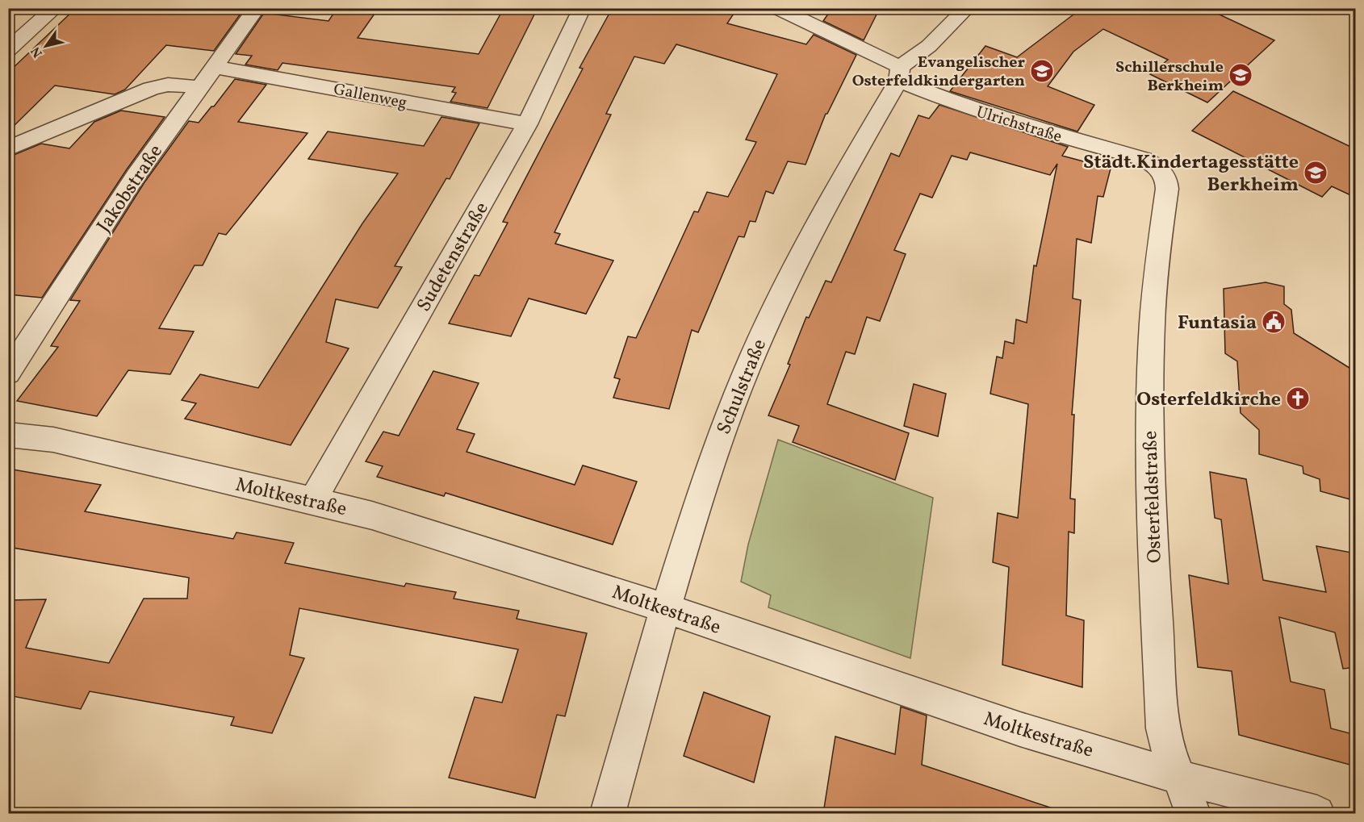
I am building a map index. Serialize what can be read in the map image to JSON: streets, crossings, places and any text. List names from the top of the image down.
{
  "streets": {
    "street": [
      "Gallenweg",
      "Ulrichstraße",
      "Jakobstraße",
      "Sudetenstraße",
      "Schulstraße",
      "Moltkestraße",
      "Osterfeldstraße"
    ]
  },
  "crossings": [
    ["Gallenweg", "Jakobstraße"],
    ["Gallenweg", "Sudetenstraße"],
    ["Ulrichstraße", "Schulstraße"],
    ["Ulrichstraße", "Osterfeldstraße"],
    ["Sudetenstraße", "Moltkestraße"],
    ["Schulstraße", "Moltkestraße"],
    ["Moltkestraße", "Osterfeldstraße"]
  ],
  "places": {
    "school or university": ["Evangelischer Osterfeldkindergarten", "Schillerschule Berkheim", "Städt.Kindertagesstätte Berkheim"],
    "public building": ["Funtasia"],
    "church": ["Osterfeldkirche"]
  },
  "north": "bottom left"
}
